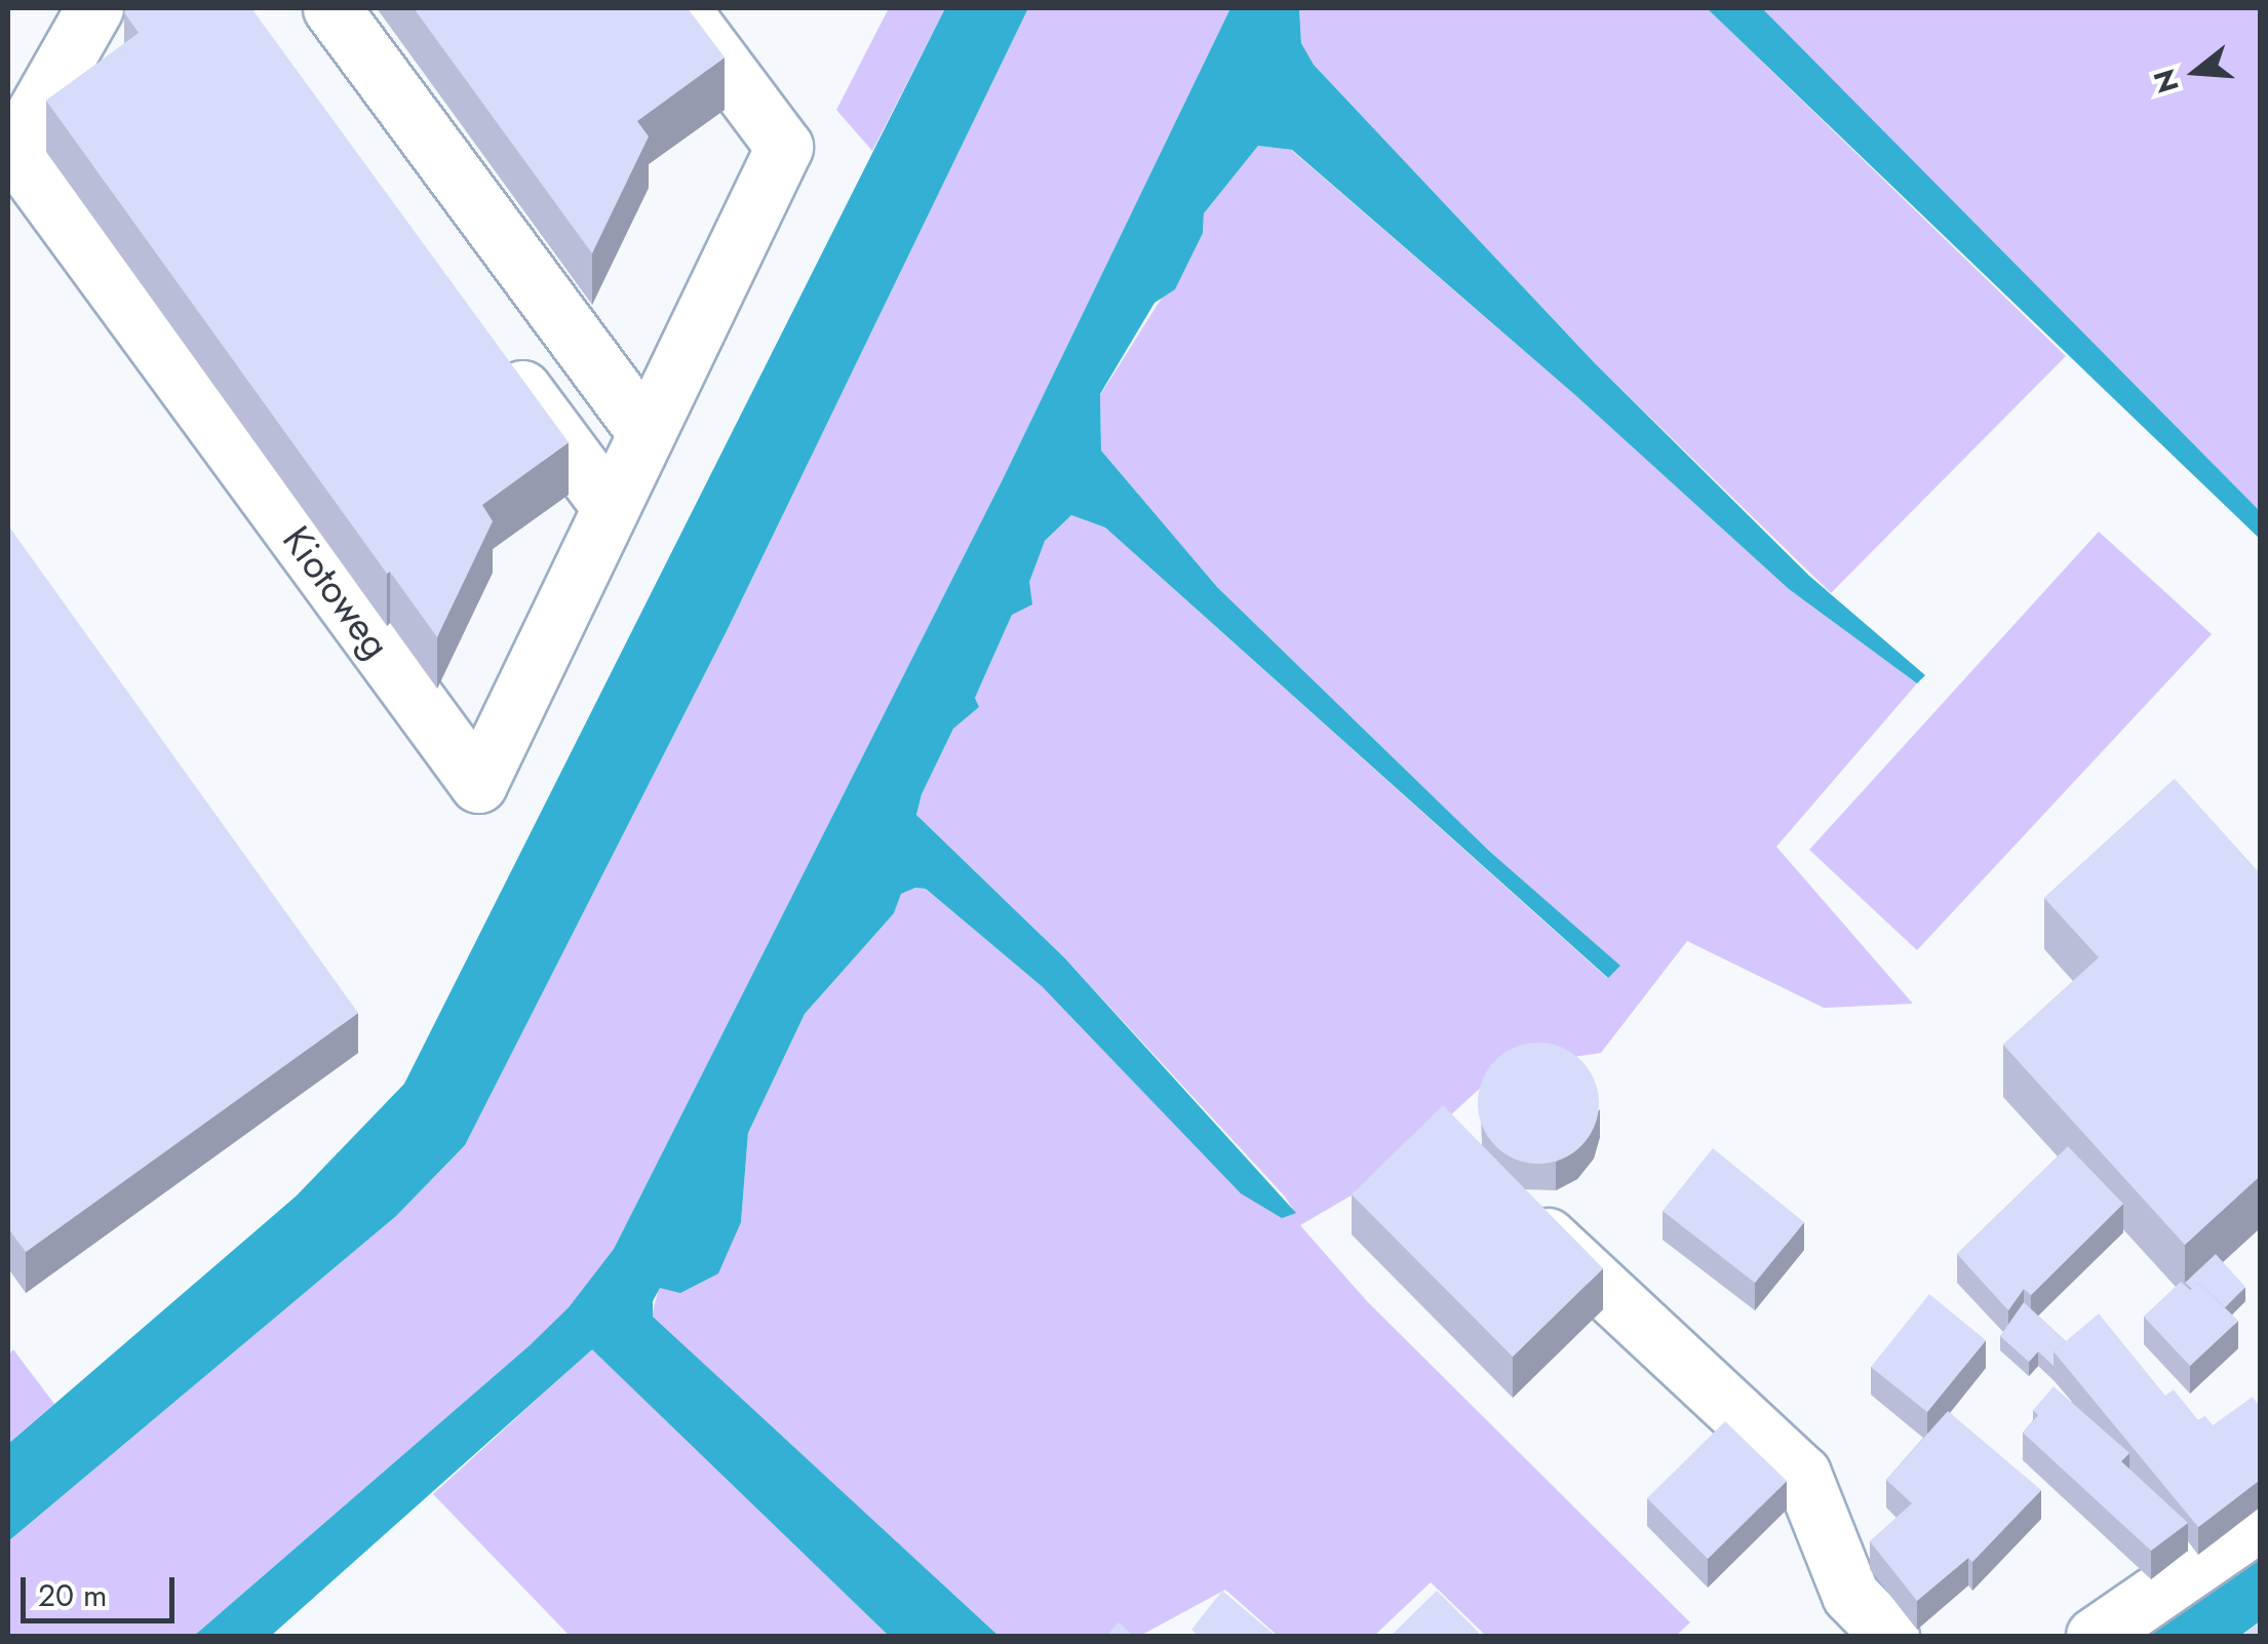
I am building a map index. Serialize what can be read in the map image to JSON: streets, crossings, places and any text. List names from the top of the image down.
{
  "streets": {
    "street": ["Kiotoweg"]
  },
  "scale_bar": "20 m",
  "north": "left"
}
